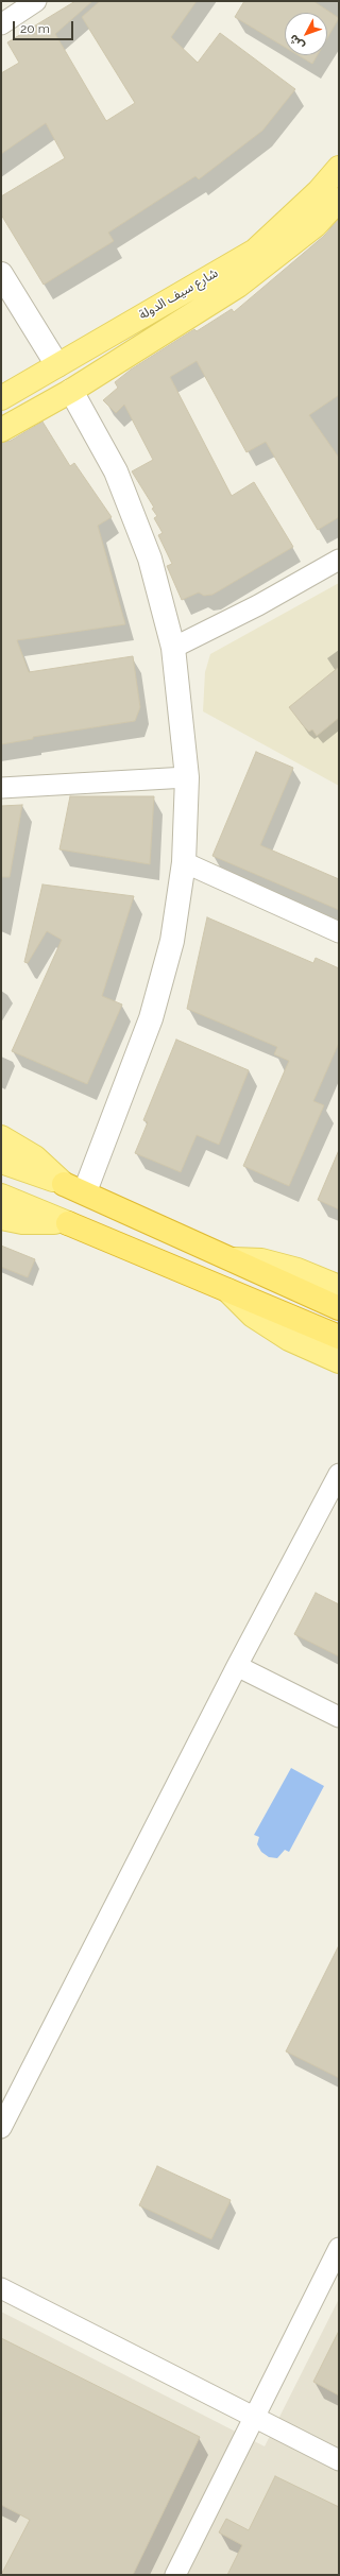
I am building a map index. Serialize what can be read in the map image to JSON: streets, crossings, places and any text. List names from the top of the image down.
{
  "streets": {
    "main road": ["شارع سيف الدولة"]
  },
  "scale_bar": "20 m",
  "north": "bottom left"
}
